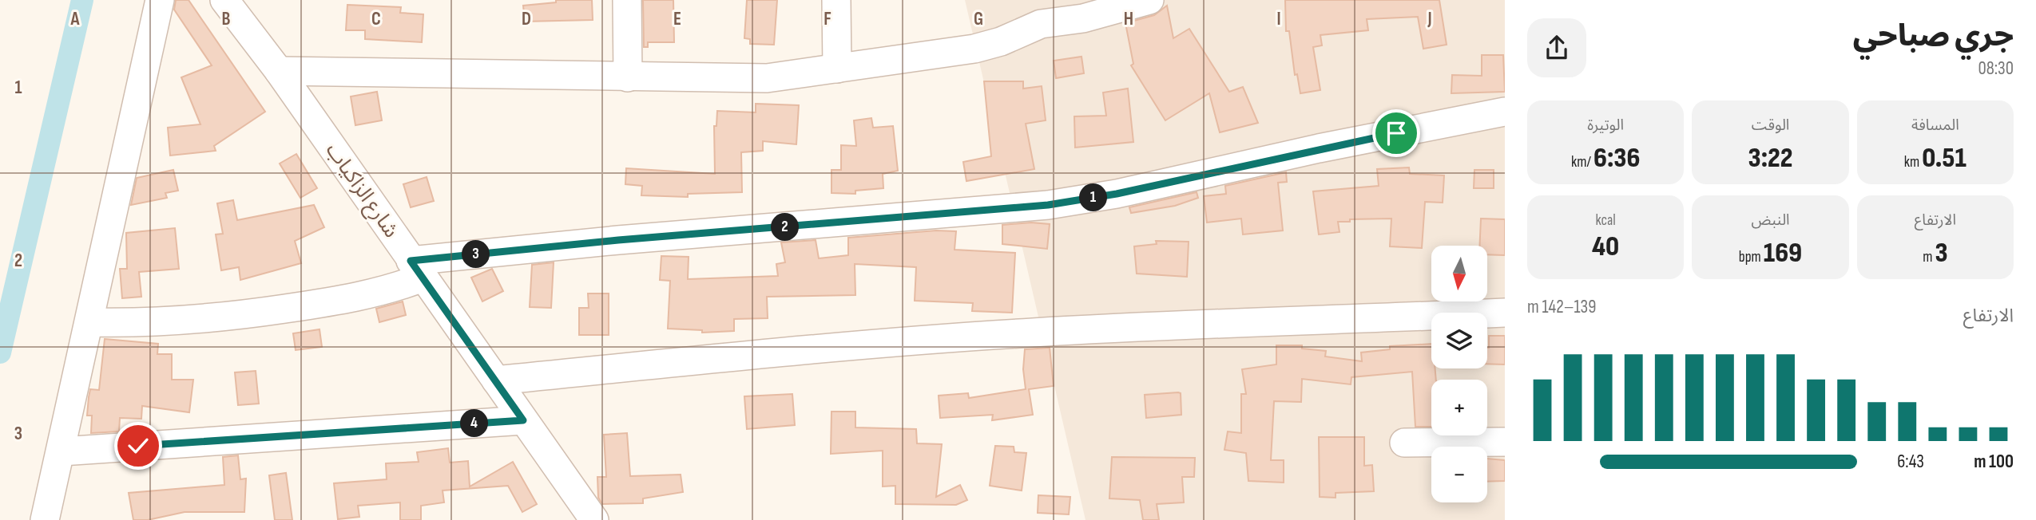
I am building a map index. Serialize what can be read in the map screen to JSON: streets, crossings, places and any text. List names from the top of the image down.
{
  "streets": {
    "street": ["شارع الزاكياب"]
  },
  "north": "bottom",
  "page": {
    "heading": ["جري صباحي", "08:30"],
    "stats": [
      ["المسافة", "0.51 km"],
      ["الوقت", "3:22"],
      ["الوتيرة", "6:36 /km"],
      ["الارتفاع", "3 m"],
      ["النبض", "169 bpm"],
      ["kcal", "40"]
    ],
    "pins": [
      "1",
      "2",
      "3",
      "4"
    ],
    "map_buttons": ["+", "−"],
    "chart": ["الارتفاع", "139–142 m"],
    "list": [
      {
        "name": "100 m",
        "note": "6:43"
      }
    ]
  },
  "grid": {
    "columns": [
      "A",
      "B",
      "C",
      "D",
      "E",
      "F",
      "G",
      "H",
      "I",
      "J"
    ],
    "rows": ["1", "2", "3"]
  }
}
